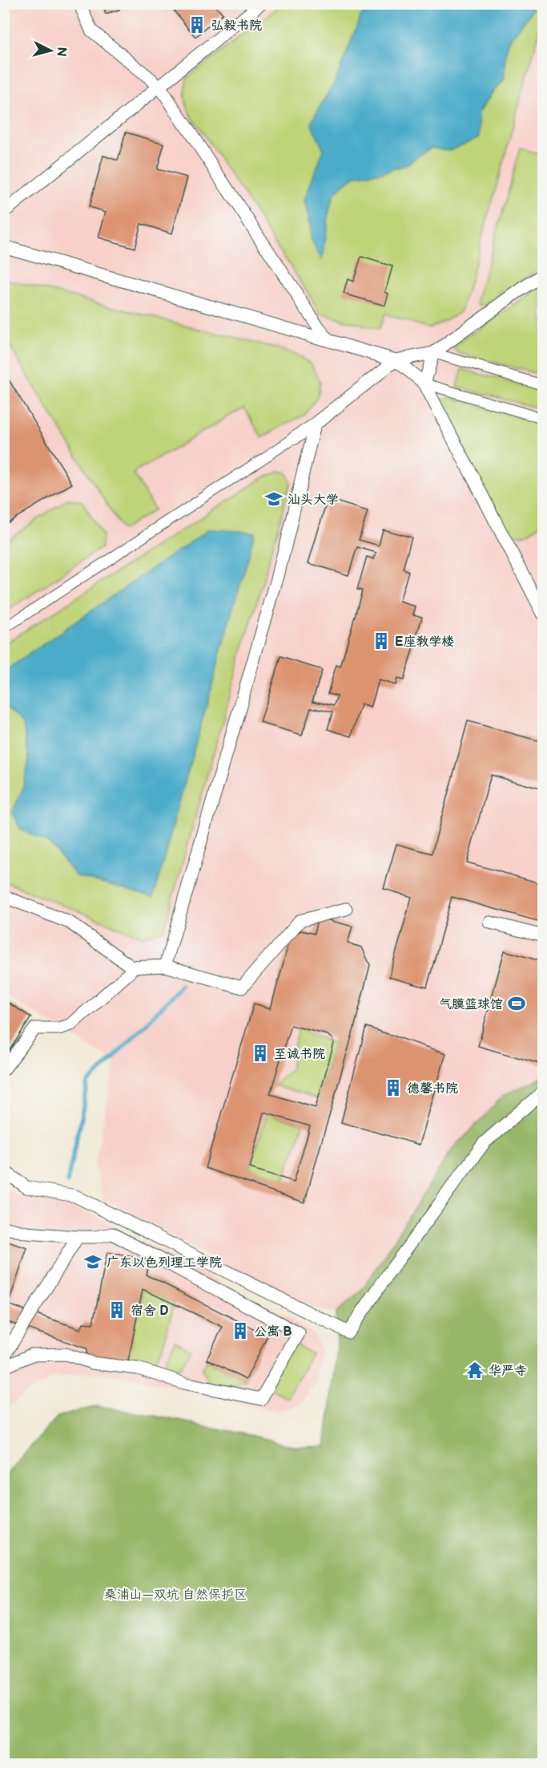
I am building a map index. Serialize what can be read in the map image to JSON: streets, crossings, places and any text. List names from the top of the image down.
{
  "parks": ["桑浦山—双坑 自然保护区"],
  "places": {
    "building": [
      "弘毅书院",
      "E座教学楼",
      "至诚书院",
      "德馨书院",
      "宿舍 D",
      "公寓 B"
    ],
    "school or university": ["汕头大学", "广东以色列理工学院"],
    "sports": ["气膜篮球馆"],
    "temple": ["华严寺"]
  },
  "north": "right"
}
